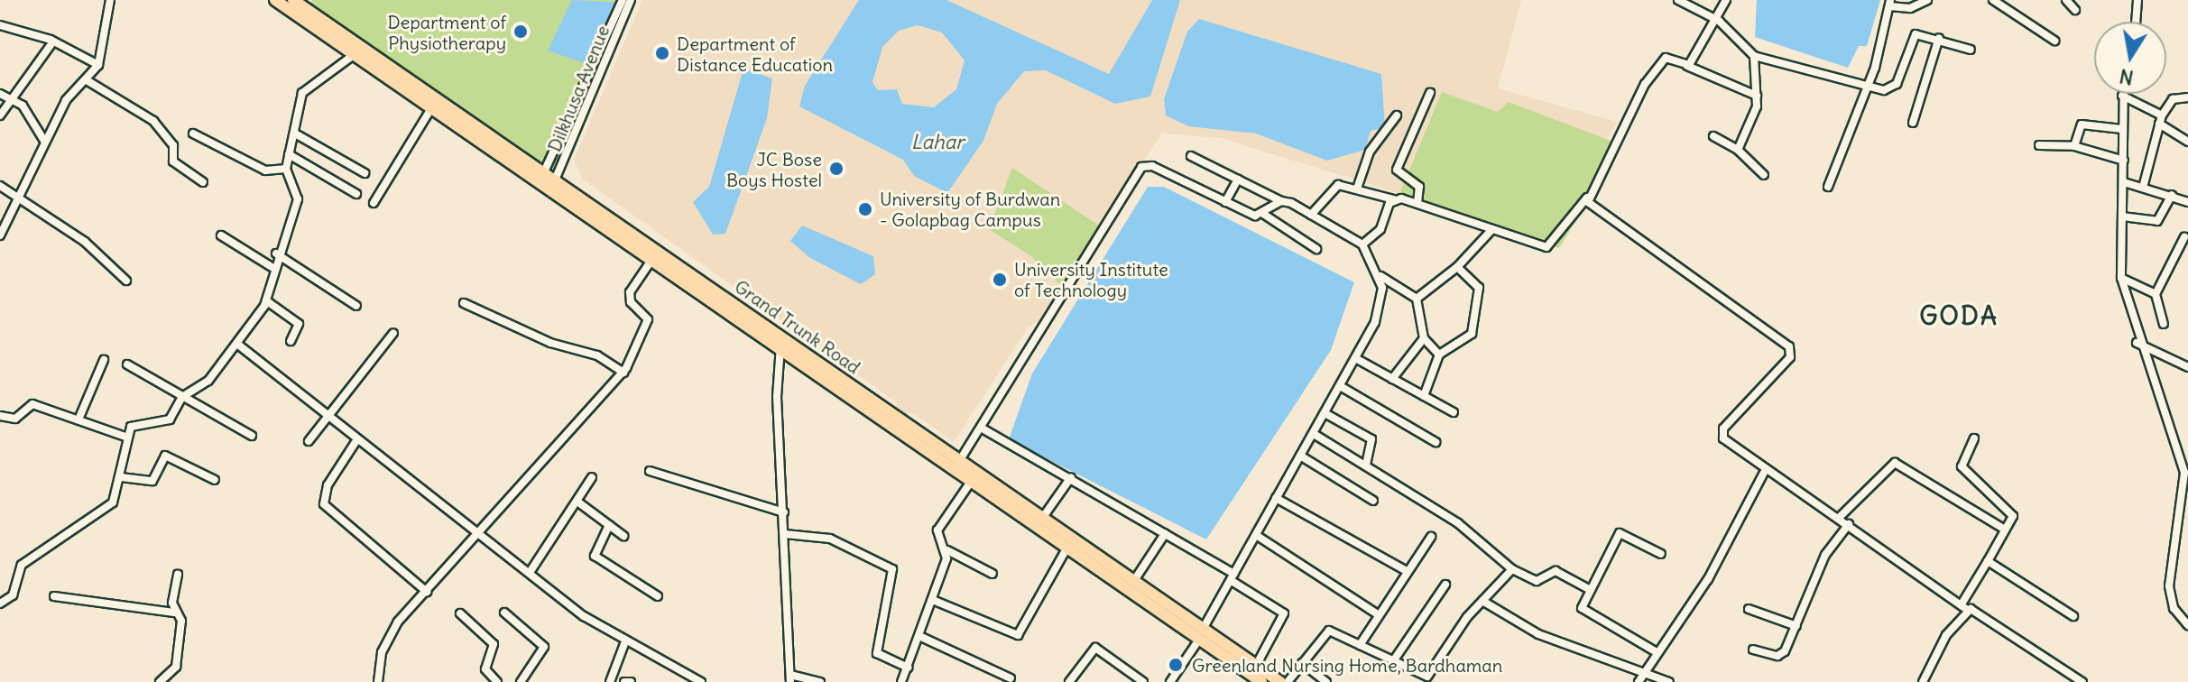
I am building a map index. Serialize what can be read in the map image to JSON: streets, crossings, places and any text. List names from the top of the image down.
{
  "streets": {
    "main road": ["Grand Trunk Road"],
    "street": ["Dilkhusa Avenue"]
  },
  "crossings": [
    ["Dilkhusa Avenue", "Grand Trunk Road"]
  ],
  "districts": ["GODA"],
  "water": ["Lahar"],
  "places": [
    "Department of Physiotherapy",
    "Department of Distance Education",
    "JC Bose Boys Hostel",
    "University of Burdwan - Golapbag Campus",
    "University Institute of Technology",
    "Greenland Nursing Home, Bardhaman"
  ],
  "north": "bottom"
}
